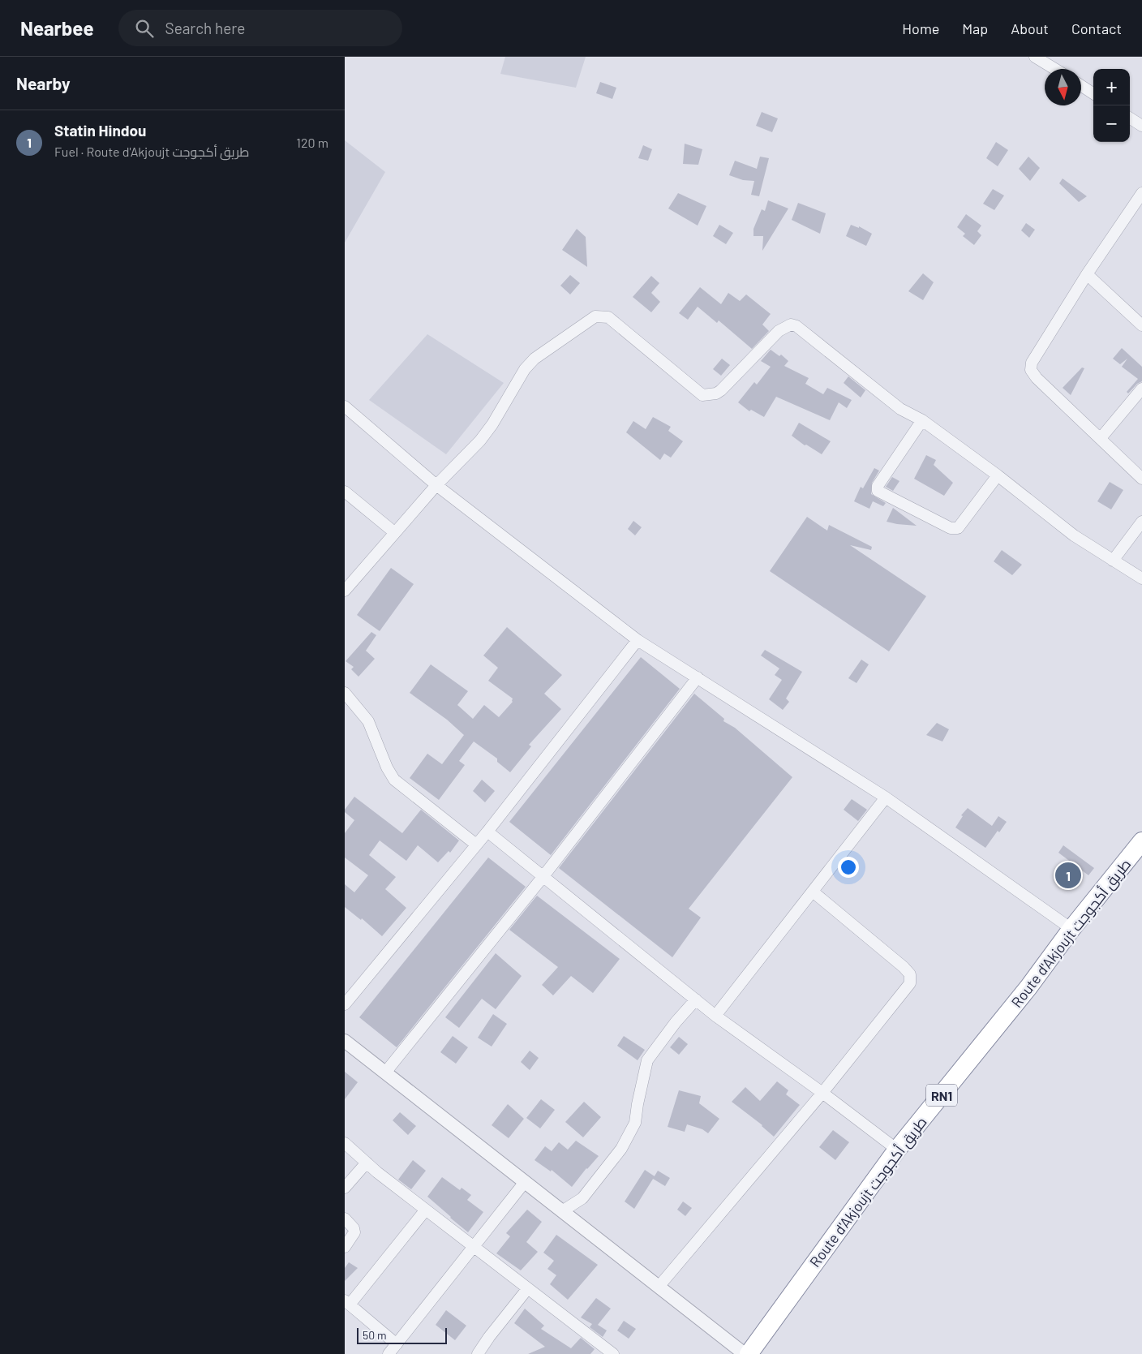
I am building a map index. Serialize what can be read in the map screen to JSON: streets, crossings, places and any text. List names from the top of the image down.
{
  "streets": {
    "highway": ["Route d'Akjoujt طريق أكجوجت", "RN1"]
  },
  "scale_bar": "50 m",
  "north": "bottom",
  "page": {
    "header": "Nearbee",
    "search": "Search here",
    "nav": [
      "Home",
      "Map",
      "About",
      "Contact"
    ],
    "heading": "Nearby",
    "map_buttons": ["+", "−"],
    "list": [
      {
        "mark": "1",
        "name": "Statin Hindou",
        "note": "Fuel · Route d'Akjoujt طريق أكجوجت",
        "value": "120 m"
      }
    ],
    "pins": "1",
    "scale": "50 m"
  }
}
